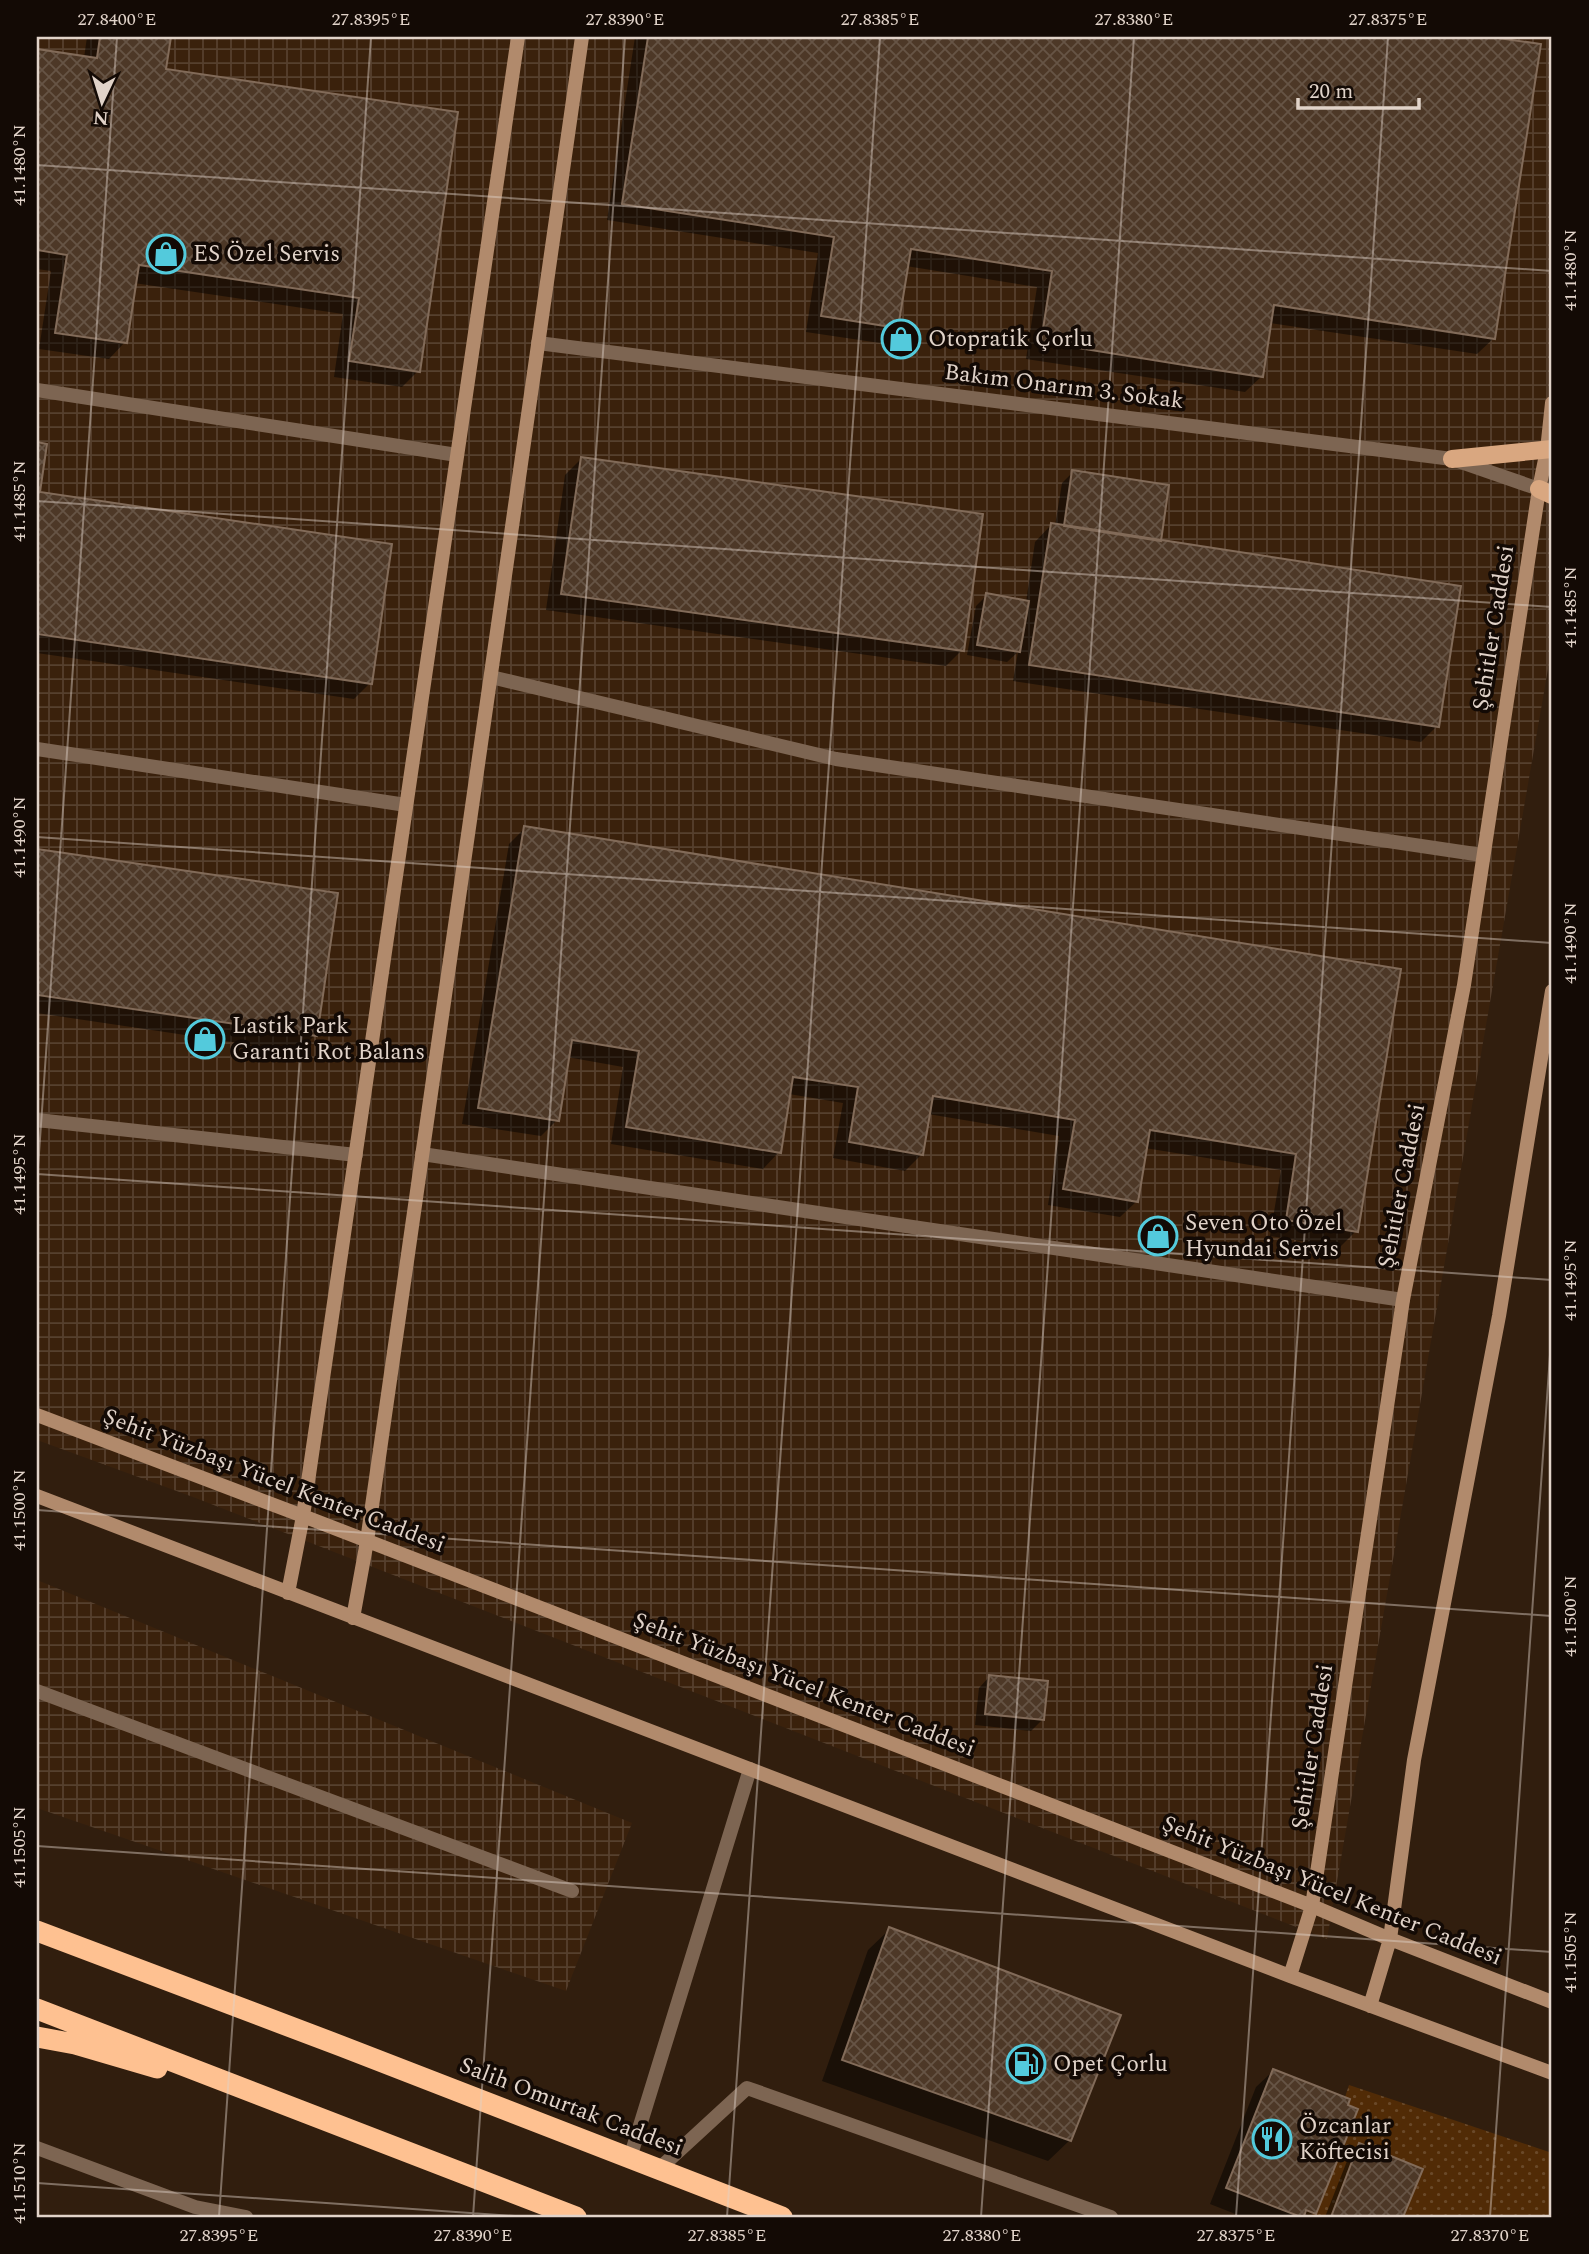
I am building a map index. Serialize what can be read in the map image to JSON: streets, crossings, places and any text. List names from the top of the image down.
{
  "streets": {
    "highway": ["Salih Omurtak Caddesi"],
    "street": ["Bakım Onarım 3. Sokak", "Şehitler Caddesi", "Şehit Yüzbaşı Yücel Kenter Caddesi"]
  },
  "crossings": [
    ["Bakım Onarım 3. Sokak", "Şehitler Caddesi"],
    ["Şehitler Caddesi", "Şehit Yüzbaşı Yücel Kenter Caddesi"]
  ],
  "places": {
    "shop": [
      "ES Özel Servis",
      "Otopratik Çorlu",
      "Lastik Park Garanti Rot Balans",
      "Seven Oto Özel Hyundai Servis"
    ],
    "fuel station": ["Opet Çorlu"],
    "restaurant": ["Özcanlar Köftecisi"]
  },
  "scale_bar": "20 m",
  "north": "bottom",
  "coordinates": [
    "27.8400°E",
    "27.8395°E",
    "27.8390°E",
    "27.8385°E",
    "27.8380°E",
    "27.8375°E",
    "41.1480°N",
    "41.1485°N",
    "41.1490°N",
    "41.1495°N",
    "41.1500°N",
    "41.1505°N",
    "41.1510°N",
    "27.8370°E"
  ]
}
